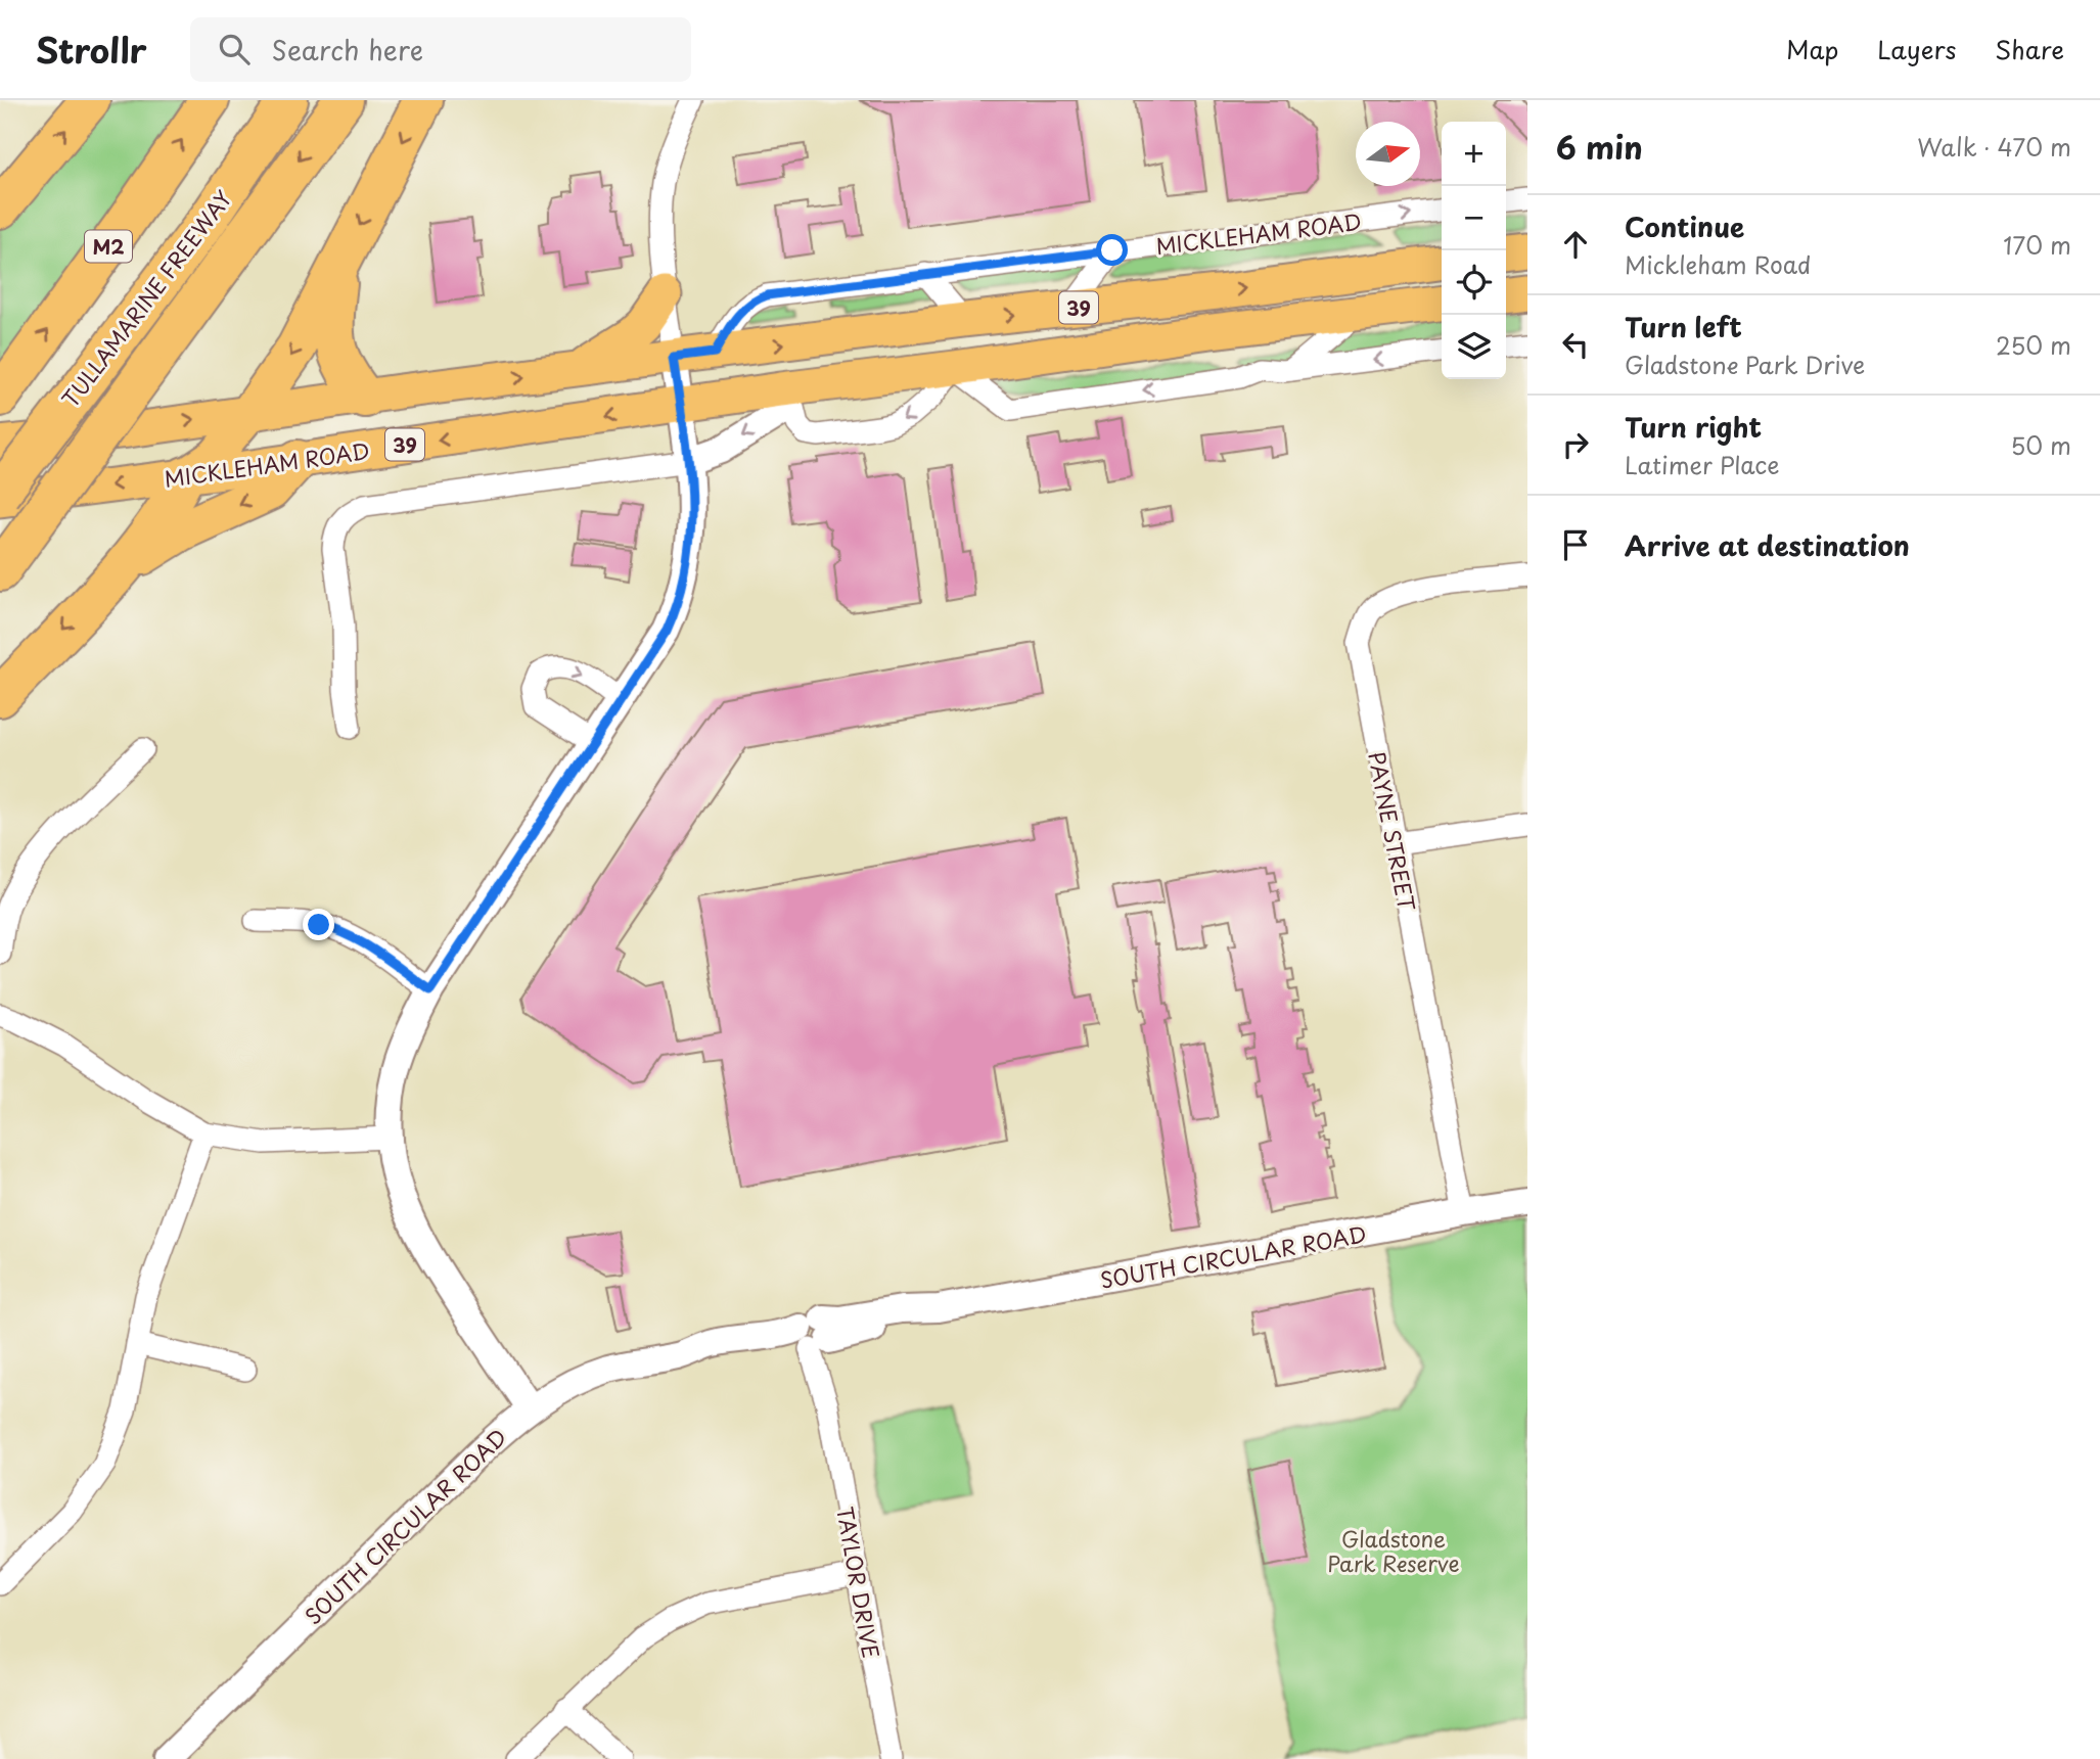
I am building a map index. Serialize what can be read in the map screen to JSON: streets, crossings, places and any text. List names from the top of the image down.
{
  "streets": {
    "highway": ["M2", "TULLAMARINE FREEWAY"],
    "main road": ["MICKLEHAM ROAD", "39"],
    "street": ["PAYNE STREET", "SOUTH CIRCULAR ROAD", "TAYLOR DRIVE"]
  },
  "crossings": [
    ["MICKLEHAM ROAD", "39"],
    ["PAYNE STREET", "SOUTH CIRCULAR ROAD"],
    ["SOUTH CIRCULAR ROAD", "TAYLOR DRIVE"]
  ],
  "parks": ["Gladstone Park Reserve"],
  "north": "right",
  "page": {
    "header": "Strollr",
    "search": "Search here",
    "nav": ["Map", "Layers", "Share"],
    "heading": ["6 min", "Walk · 470 m"],
    "map_buttons": ["+", "−"],
    "list": [
      ["Continue", "Mickleham Road", "170 m"],
      ["Turn left", "Gladstone Park Drive", "250 m"],
      ["Turn right", "Latimer Place", "50 m"],
      "Arrive at destination"
    ]
  }
}
